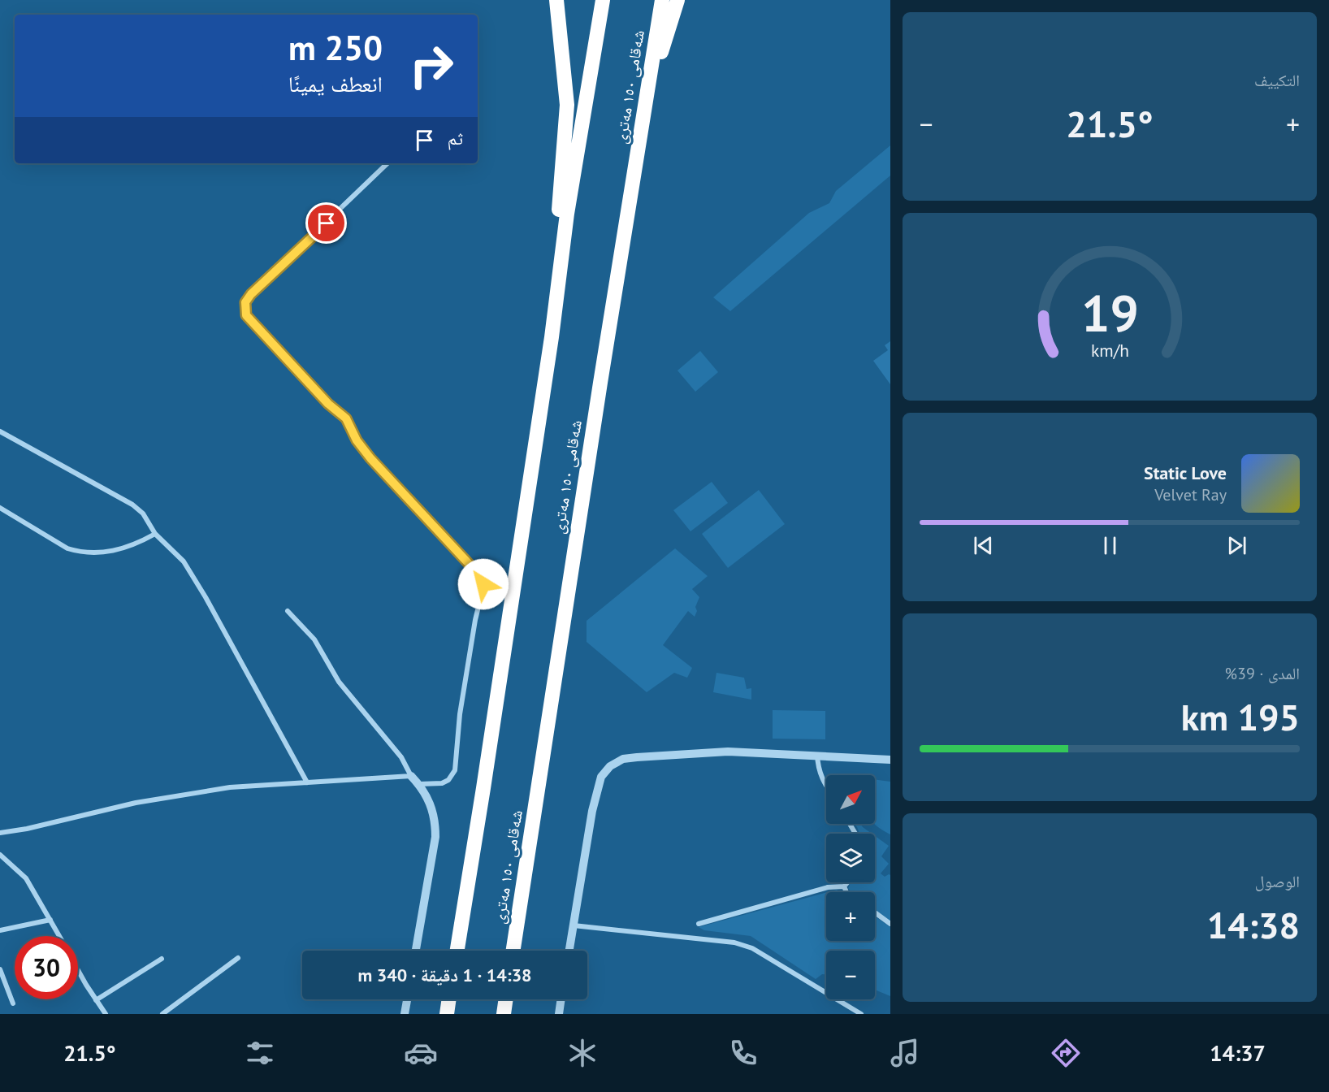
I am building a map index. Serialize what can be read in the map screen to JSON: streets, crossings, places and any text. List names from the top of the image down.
{
  "streets": {
    "highway": ["شەقامی ١٥٠ مەتری"]
  },
  "north": "top right",
  "page": {
    "tile": [
      "التكييف",
      ["المدى · 39%", "195 km"],
      ["الوصول", "14:38"]
    ],
    "turn": ["250 m", "انعطف يمينًا"],
    "heat": ["−", "21.5°", "+"],
    "then": "ثم",
    "song": ["Static Love", "Velvet Ray"],
    "map_buttons": ["+", "−"],
    "limit": "30",
    "trip": "14:38 · 1 دقيقة · 340 m",
    "tabs": ["14:37", "21.5°"],
    "gauge": ["19", "km/h"]
  }
}
